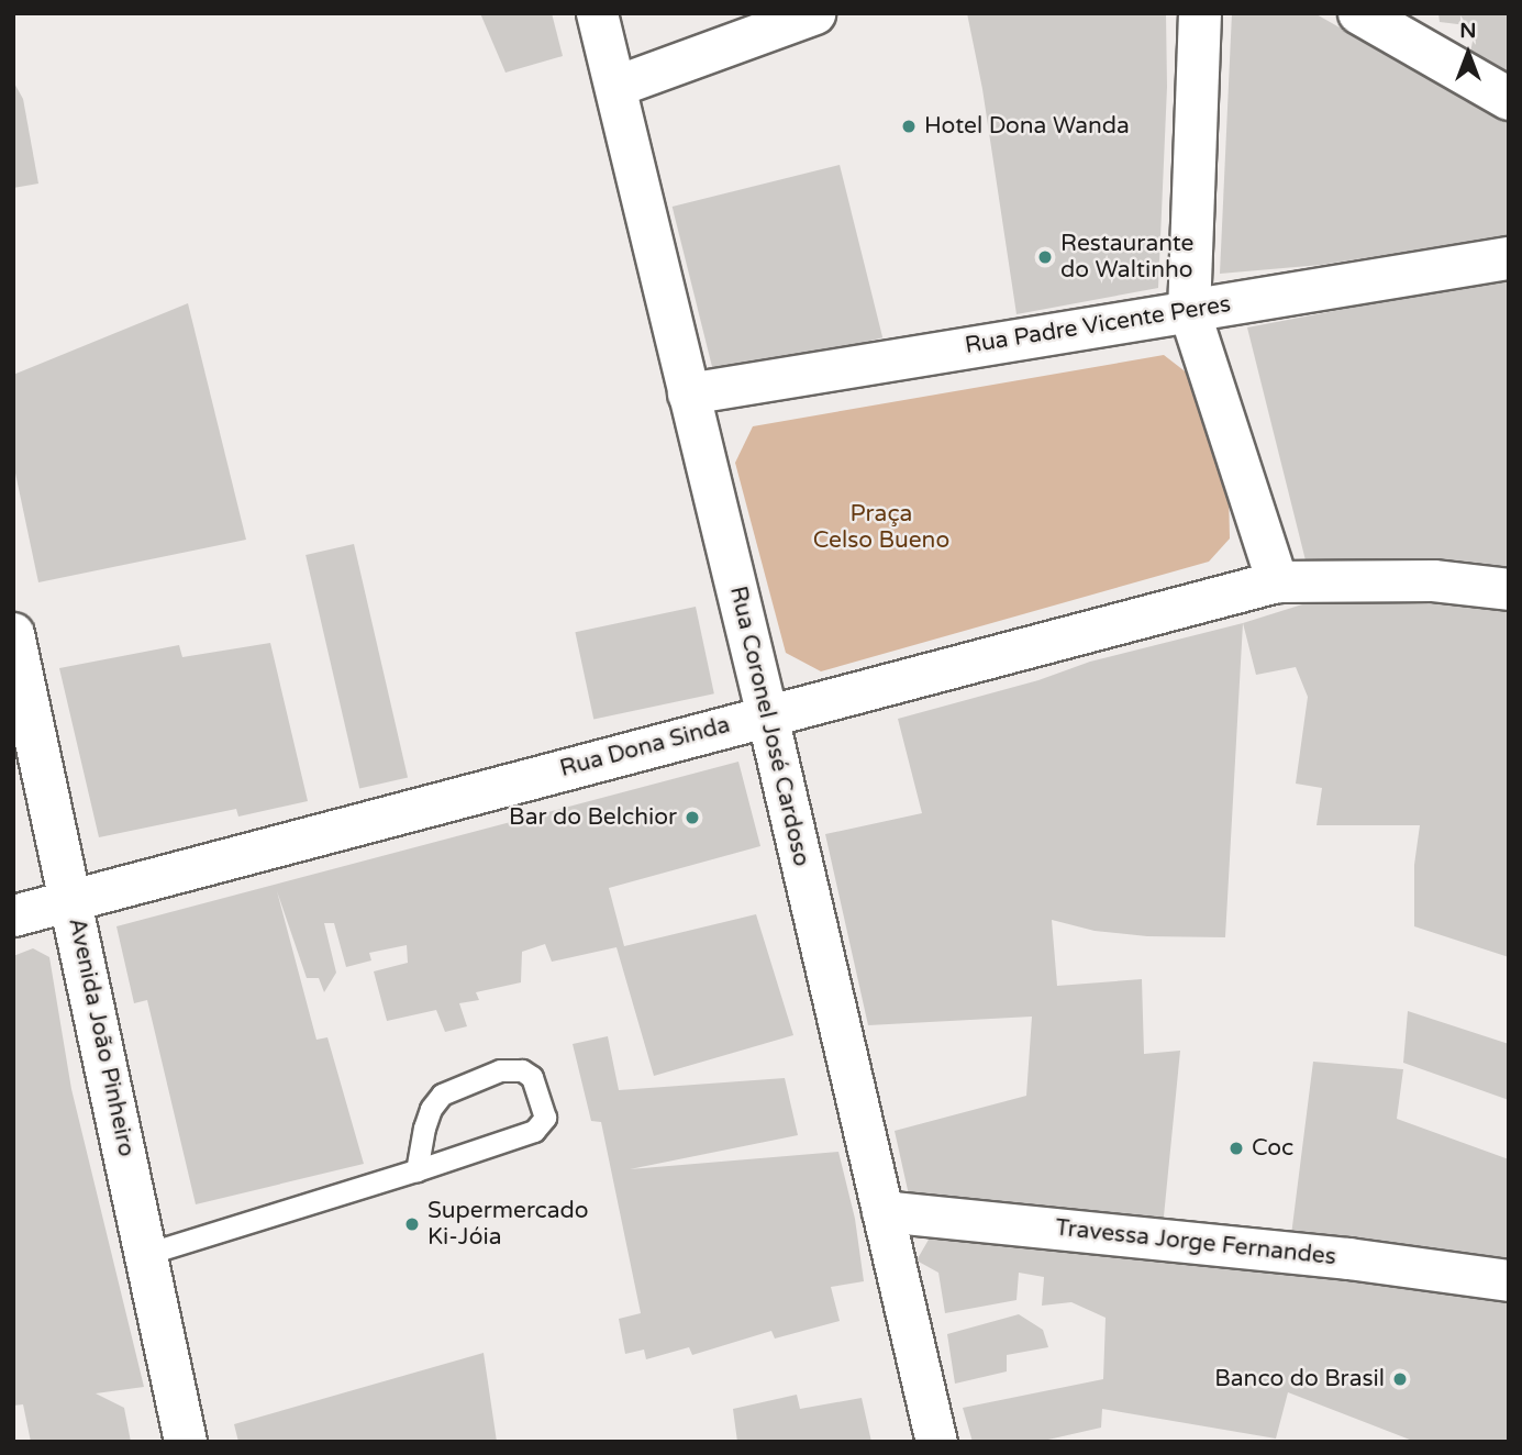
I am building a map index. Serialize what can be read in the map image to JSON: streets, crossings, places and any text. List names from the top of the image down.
{
  "streets": {
    "street": [
      "Rua Padre Vicente Peres",
      "Rua Coronel José Cardoso",
      "Rua Dona Sinda",
      "Avenida João Pinheiro",
      "Travessa Jorge Fernandes"
    ]
  },
  "crossings": [
    ["Rua Padre Vicente Peres", "Rua Coronel José Cardoso"],
    ["Rua Coronel José Cardoso", "Rua Dona Sinda"],
    ["Rua Coronel José Cardoso", "Travessa Jorge Fernandes"],
    ["Rua Dona Sinda", "Avenida João Pinheiro"]
  ],
  "parks": ["Praça Celso Bueno"],
  "places": [
    "Hotel Dona Wanda",
    "Restaurante do Waltinho",
    "Bar do Belchior",
    "Coc",
    "Supermercado Ki-Jóia",
    "Banco do Brasil"
  ],
  "north": "top"
}
